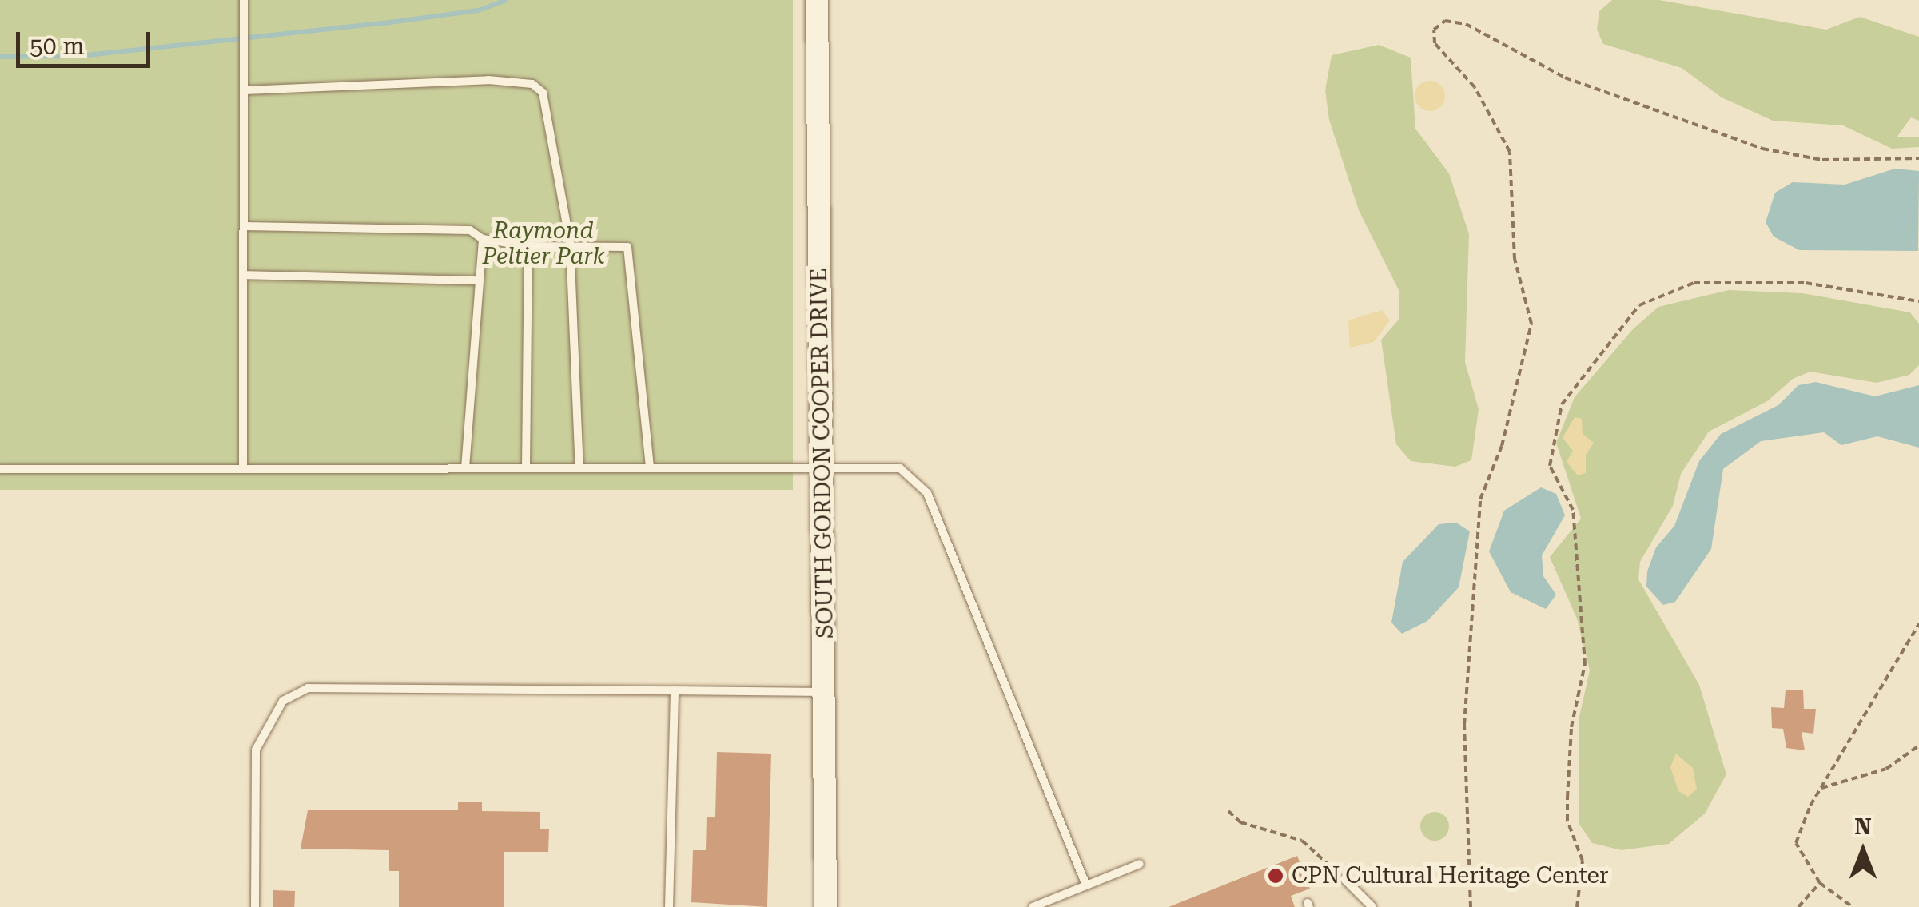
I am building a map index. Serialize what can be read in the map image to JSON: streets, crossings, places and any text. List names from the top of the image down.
{
  "streets": {
    "main road": ["SOUTH GORDON COOPER DRIVE"]
  },
  "parks": ["Raymond Peltier Park"],
  "places": ["CPN Cultural Heritage Center"],
  "scale_bar": "50 m",
  "north": "top"
}
